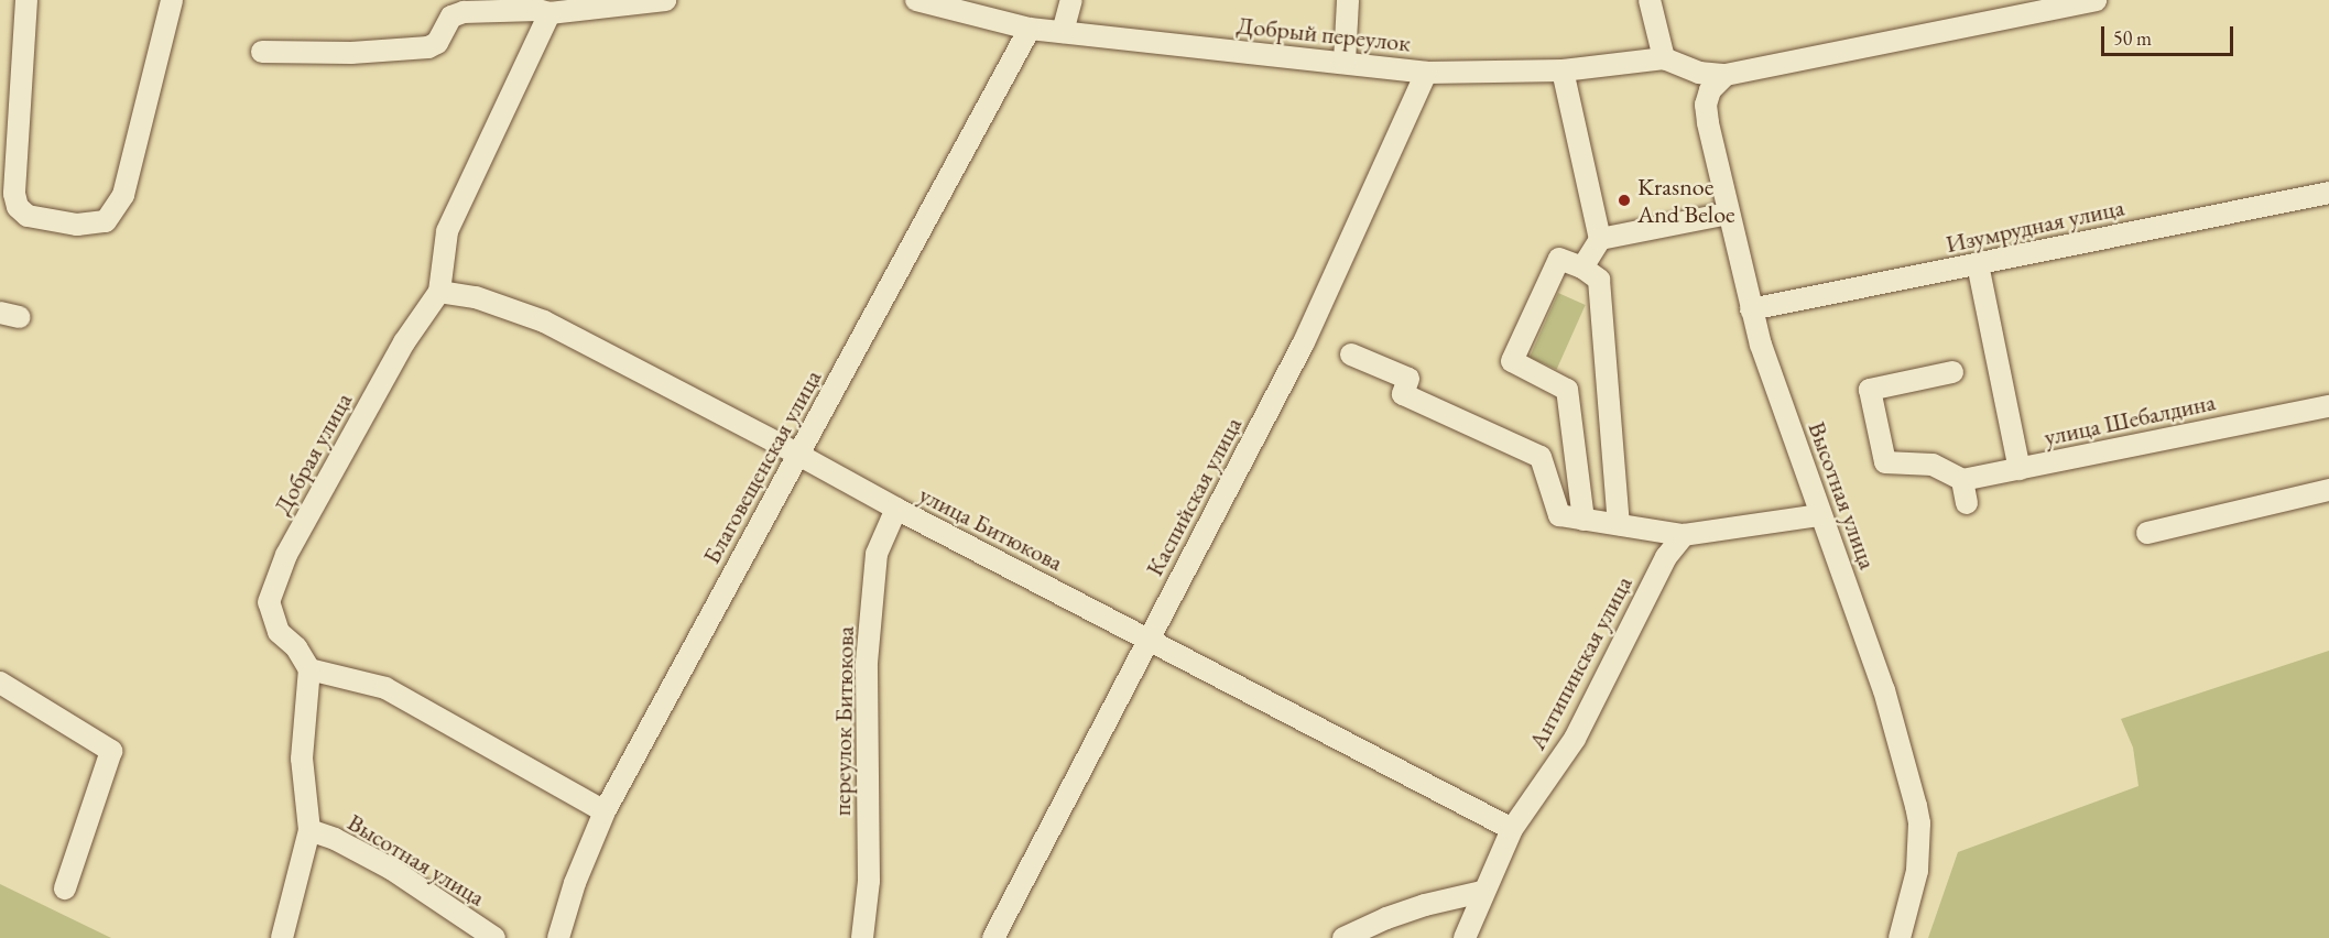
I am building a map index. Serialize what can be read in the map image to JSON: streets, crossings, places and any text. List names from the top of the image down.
{
  "streets": {
    "street": [
      "Добрый переулок",
      "Изумрудная улица",
      "улица Шебалдина",
      "Добрая улица",
      "Благовещенская улица",
      "Высотная улица",
      "Каспийская улица",
      "улица Битюкова",
      "Антипинская улица",
      "переулок Битюкова"
    ]
  },
  "crossings": [
    ["Добрый переулок", "Благовещенская улица"],
    ["Добрый переулок", "Высотная улица"],
    ["Добрый переулок", "Каспийская улица"],
    ["Изумрудная улица", "Высотная улица"],
    ["Добрая улица", "улица Битюкова"],
    ["Благовещенская улица", "улица Битюкова"],
    ["Каспийская улица", "улица Битюкова"],
    ["улица Битюкова", "Антипинская улица"],
    ["улица Битюкова", "переулок Битюкова"]
  ],
  "places": ["Krasnoe And Beloe"],
  "scale_bar": "50 m"
}
